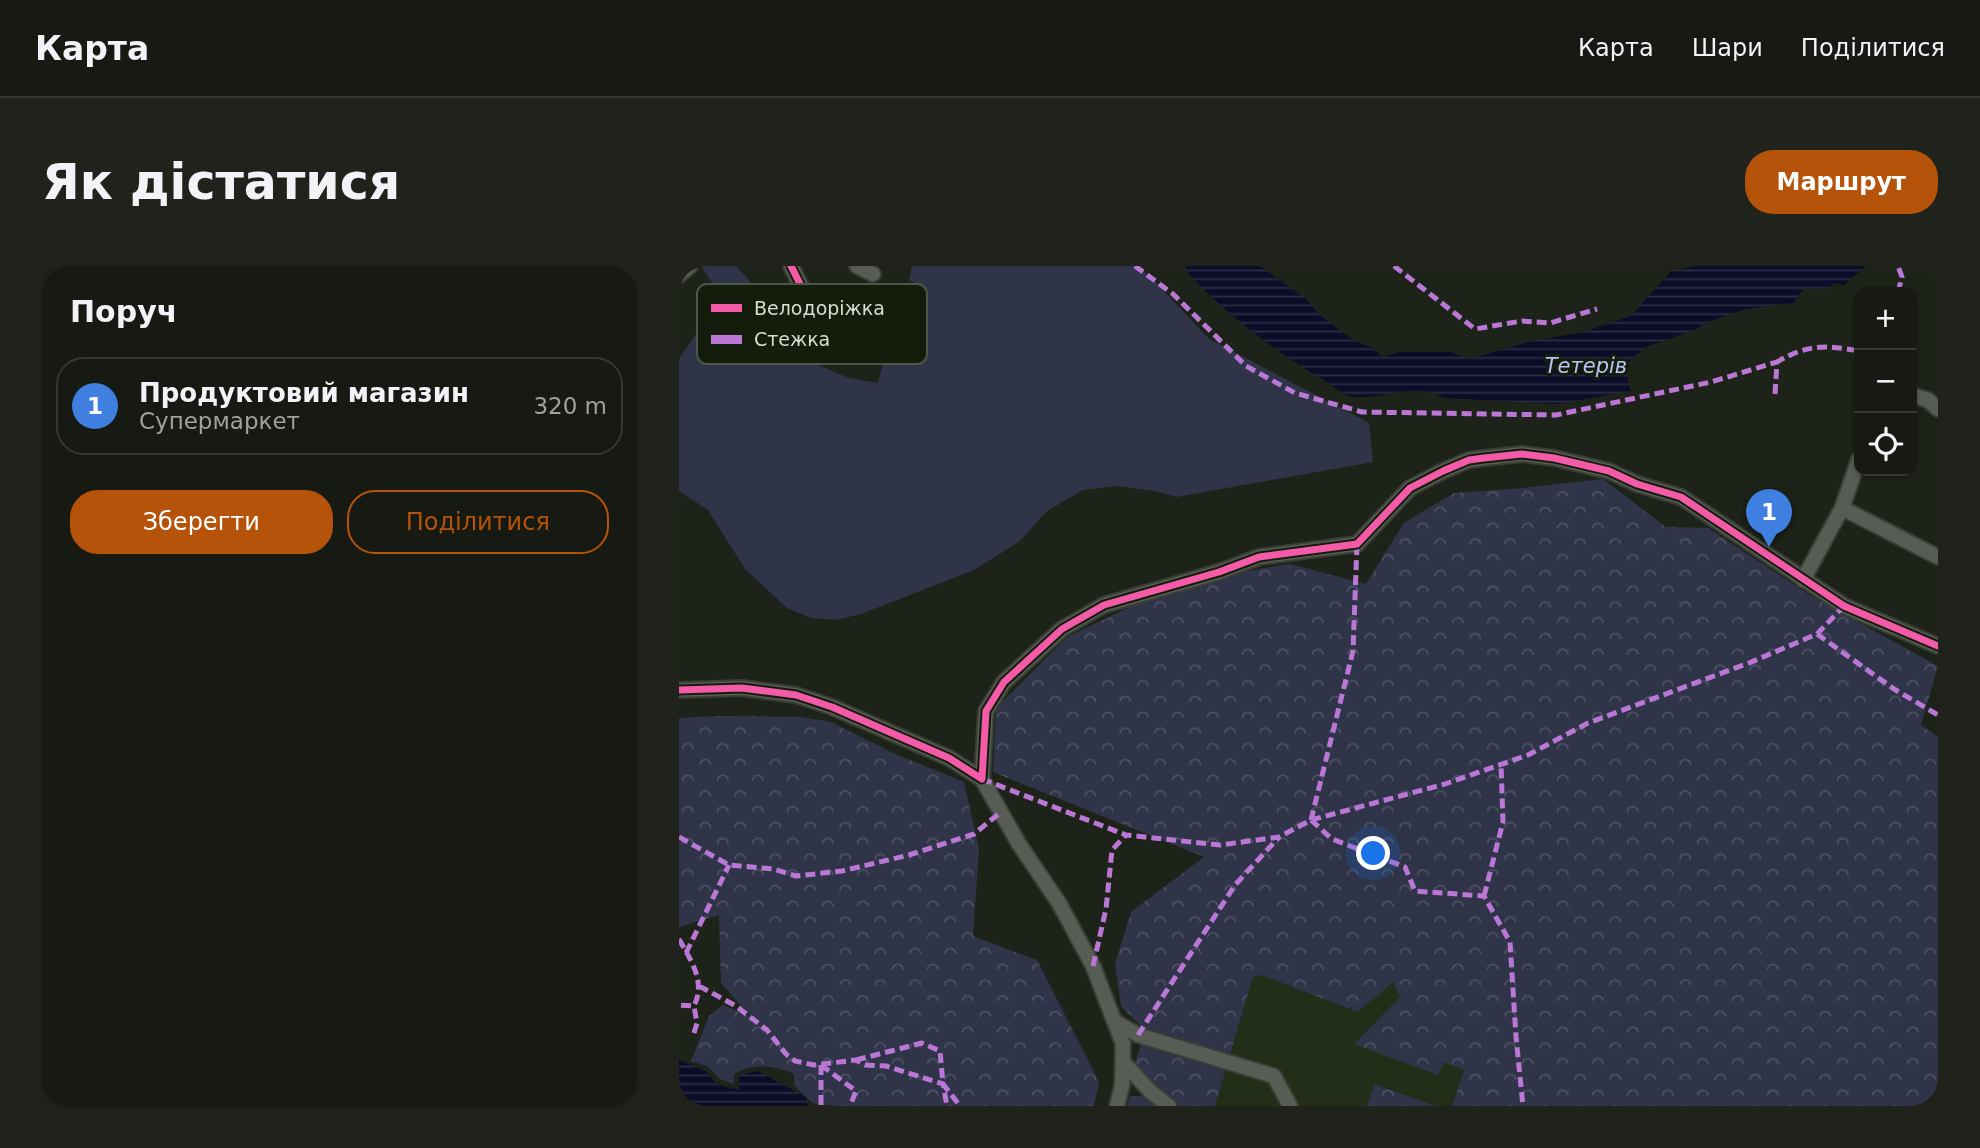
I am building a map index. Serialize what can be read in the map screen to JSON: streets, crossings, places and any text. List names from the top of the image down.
{
  "water": ["Тетерів"],
  "legend": ["Велодоріжка", "Стежка"],
  "page": {
    "header": "Карта",
    "nav": ["Карта", "Шари", "Поділитися"],
    "buttons": [
      "Маршрут",
      ["Зберегти", "Поділитися"]
    ],
    "title": "Як дістатися",
    "heading": "Поруч",
    "map_buttons": ["+", "−"],
    "list": [
      {
        "mark": "1",
        "name": "Продуктовий магазин",
        "note": "Супермаркет",
        "value": "320 m"
      }
    ],
    "pins": "1"
  }
}
